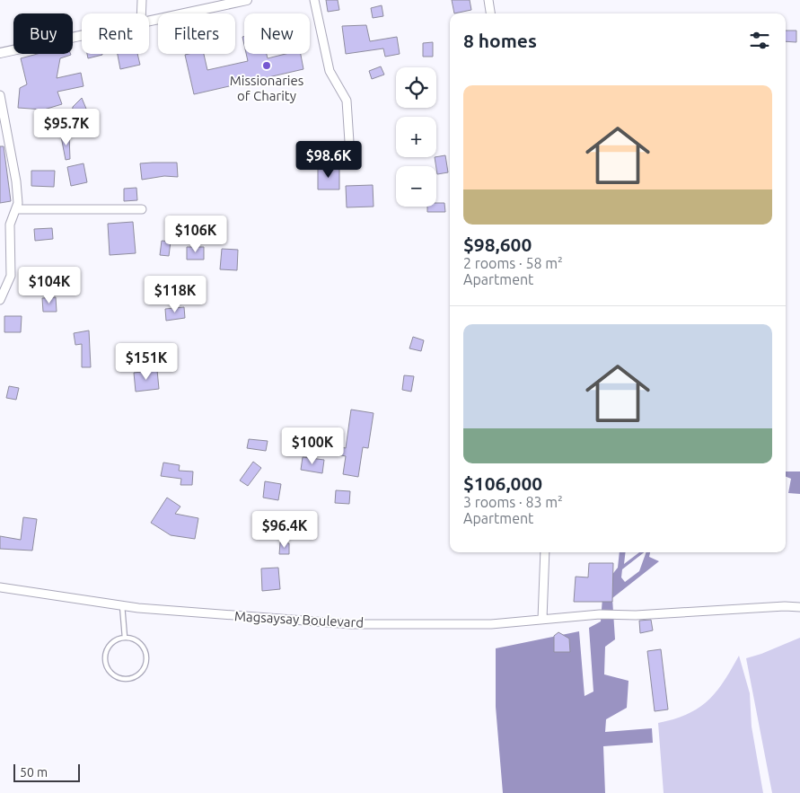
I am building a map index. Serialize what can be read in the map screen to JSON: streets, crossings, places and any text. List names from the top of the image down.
{
  "streets": {
    "street": ["Magsaysay Boulevard"]
  },
  "places": ["Missionaries of Charity"],
  "scale_bar": "50 m",
  "page": {
    "chip": [
      "Buy",
      "Rent",
      "Filters",
      "New"
    ],
    "heading": "8 homes",
    "map_buttons": ["+", "−"],
    "list": [
      {
        "name": "$98,600",
        "note": "2 rooms · 58 m² · Apartment"
      },
      {
        "name": "$106,000",
        "note": "3 rooms · 83 m² · Apartment"
      }
    ],
    "price": [
      "$95.7K",
      "$98.6K",
      "$106K",
      "$104K",
      "$118K",
      "$151K",
      "$100K",
      "$96.4K"
    ],
    "scale": "50 m"
  }
}
